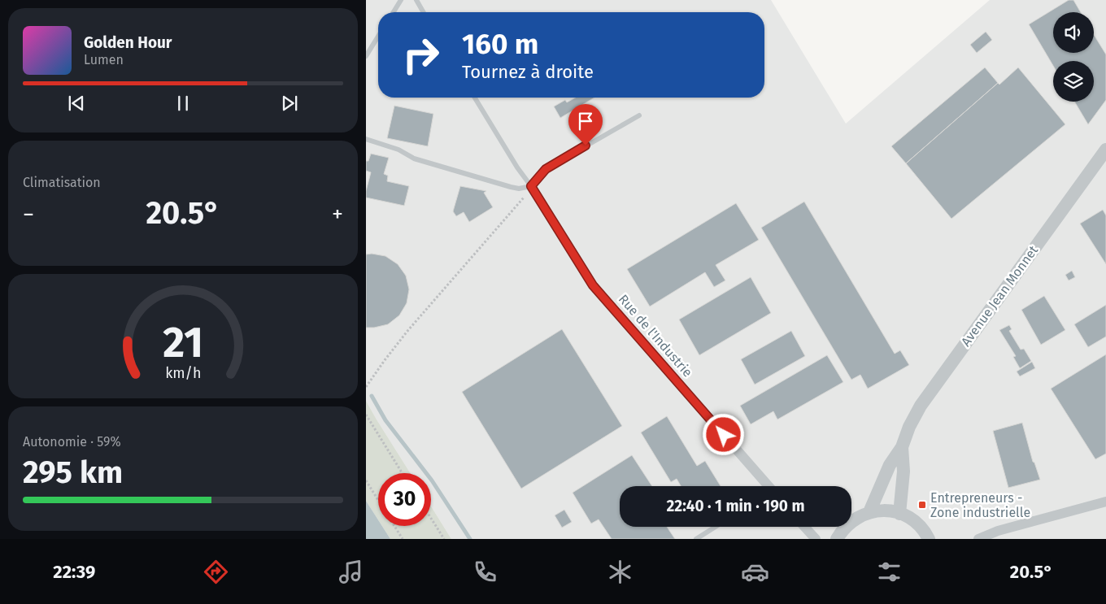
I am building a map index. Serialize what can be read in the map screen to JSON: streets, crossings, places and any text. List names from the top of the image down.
{
  "streets": {
    "street": ["Avenue Jean Monnet", "Rue de l'Industrie"]
  },
  "places": {
    "transit": ["Entrepreneurs - Zone industrielle"]
  },
  "page": {
    "turn": ["160 m", "Tournez à droite"],
    "song": ["Golden Hour", "Lumen"],
    "tile": [
      "Climatisation",
      ["Autonomie · 59%", "295 km"]
    ],
    "heat": ["−", "20.5°", "+"],
    "limit": "30",
    "trip": "22:40 · 1 min · 190 m",
    "tabs": ["22:39", "20.5°"],
    "gauge": ["21", "km/h"]
  }
}
